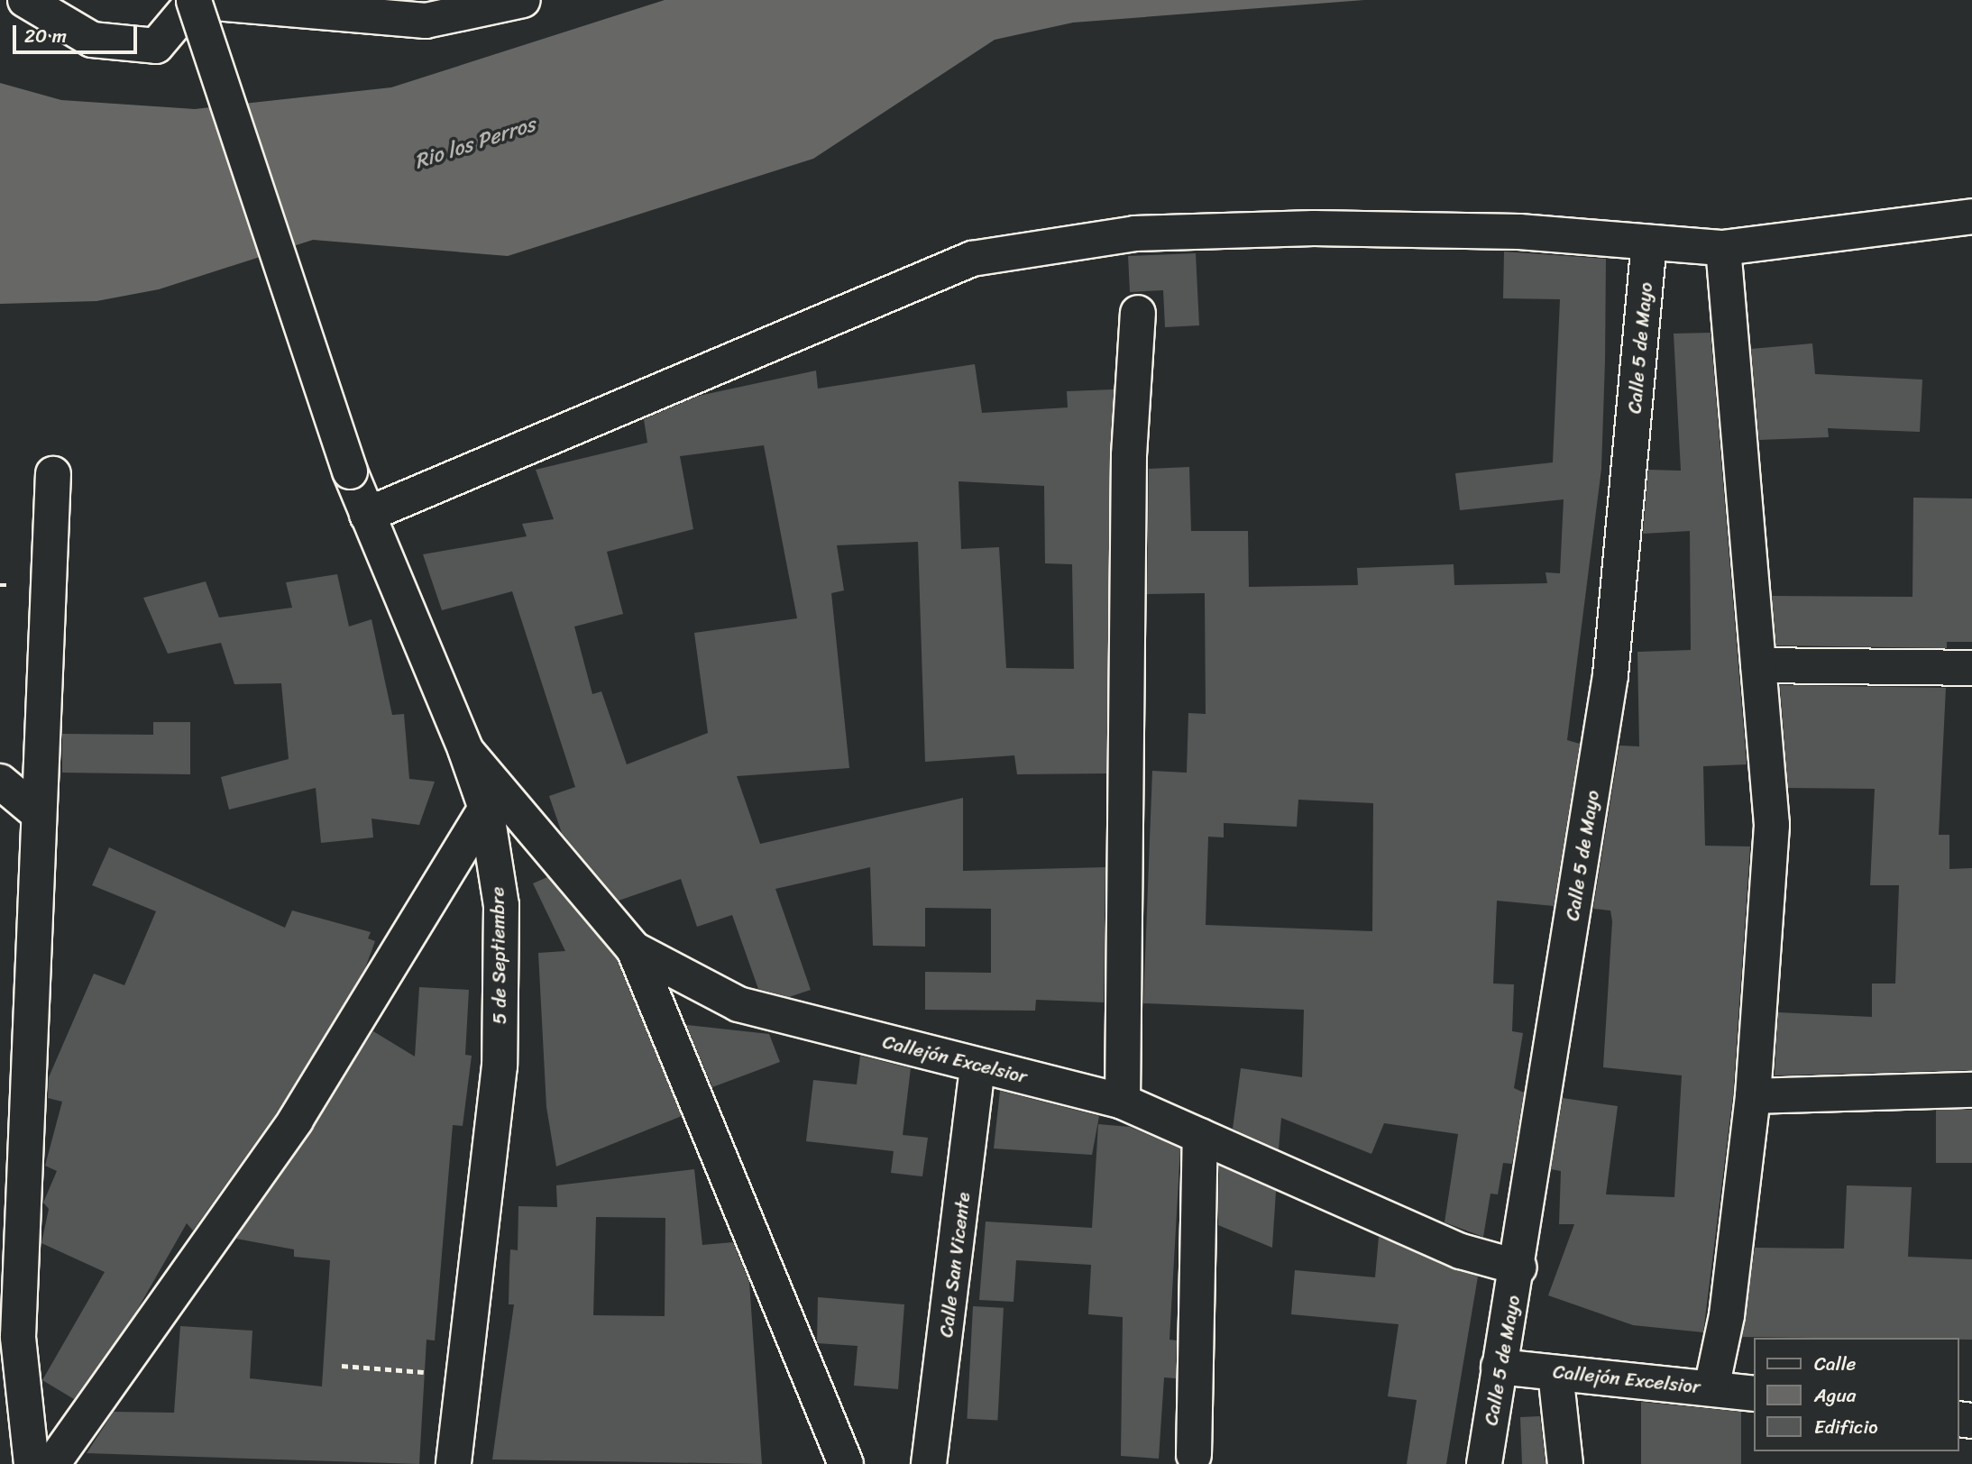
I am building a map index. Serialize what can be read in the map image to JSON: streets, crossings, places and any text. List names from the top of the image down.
{
  "streets": {
    "street": [
      "Calle 5 de Mayo",
      "5 de Septiembre",
      "Callejón Excelsior",
      "Calle San Vicente"
    ]
  },
  "crossings": [
    ["Calle 5 de Mayo", "Callejón Excelsior"],
    ["5 de Septiembre", "Callejón Excelsior"],
    ["Callejón Excelsior", "Calle San Vicente"]
  ],
  "water": ["Rio los Perros"],
  "legend": ["Calle", "Agua", "Edificio"],
  "scale_bar": "20 m"
}
